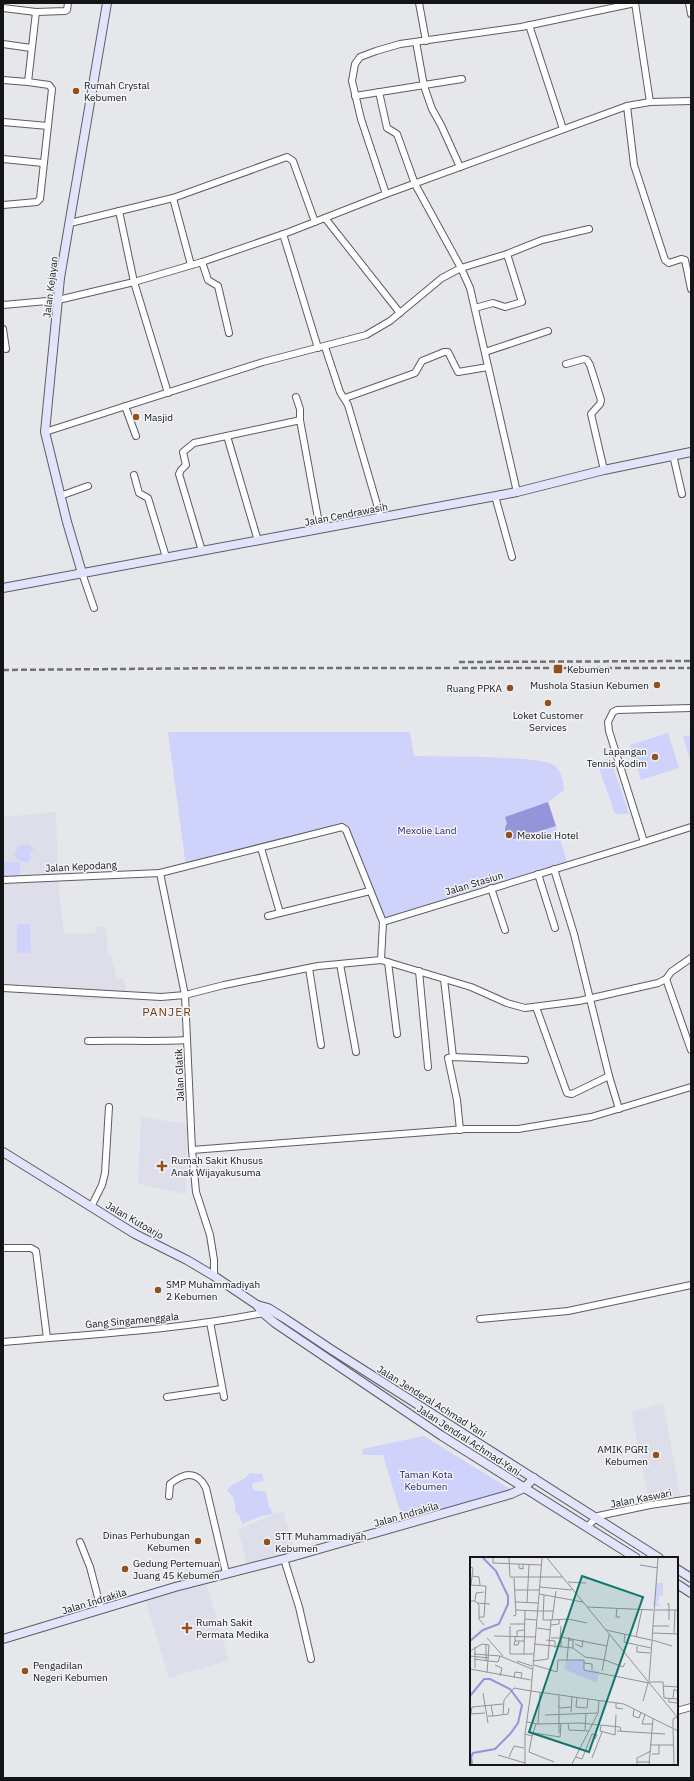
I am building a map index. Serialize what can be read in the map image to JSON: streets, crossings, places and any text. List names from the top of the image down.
{
  "streets": {
    "main road": [
      "Jalan Kejayan",
      "Jalan Cendrawasih",
      "Jalan Kutoarjo",
      "Jalan Jenderal Achmad Yani",
      "Jalan Jendral Achmad Yani",
      "Jalan Indrakila"
    ],
    "street": [
      "Jalan Kepodang",
      "Jalan Stasiun",
      "Jalan Glatik",
      "Gang Singamenggala",
      "Jalan Kaswari"
    ]
  },
  "crossings": [
    ["Jalan Kejayan", "Jalan Cendrawasih"],
    ["Jalan Kepodang", "Jalan Glatik"],
    ["Jalan Glatik", "Jalan Kutoarjo"],
    ["Jalan Kutoarjo", "Jalan Jenderal Achmad Yani"],
    ["Gang Singamenggala", "Jalan Jenderal Achmad Yani"],
    ["Gang Singamenggala", "Jalan Jendral Achmad Yani"],
    ["Jalan Jenderal Achmad Yani", "Jalan Jendral Achmad Yani"],
    ["Jalan Jenderal Achmad Yani", "Jalan Kaswari"],
    ["Jalan Jenderal Achmad Yani", "Jalan Indrakila"],
    ["Jalan Jendral Achmad Yani", "Jalan Indrakila"]
  ],
  "districts": ["PANJER"],
  "parks": ["Mexolie Land", "Taman Kota Kebumen"],
  "places": {
    "other": [
      "Rumah Crystal Kebumen",
      "Masjid",
      "Mushola Stasiun Kebumen",
      "Ruang PPKA",
      "Loket Customer Services",
      "Lapangan Tennis Kodim",
      "Mexolie Hotel",
      "SMP Muhammadiyah 2 Kebumen",
      "AMIK PGRI Kebumen",
      "Dinas Perhubungan Kebumen",
      "STT Muhammadiyah Kebumen",
      "Gedung Pertemuan Juang 45 Kebumen",
      "Pengadilan Negeri Kebumen"
    ],
    "transit": ["Kebumen"],
    "health": ["Rumah Sakit Khusus Anak Wijayakusuma", "Rumah Sakit Permata Medika"]
  }
}
